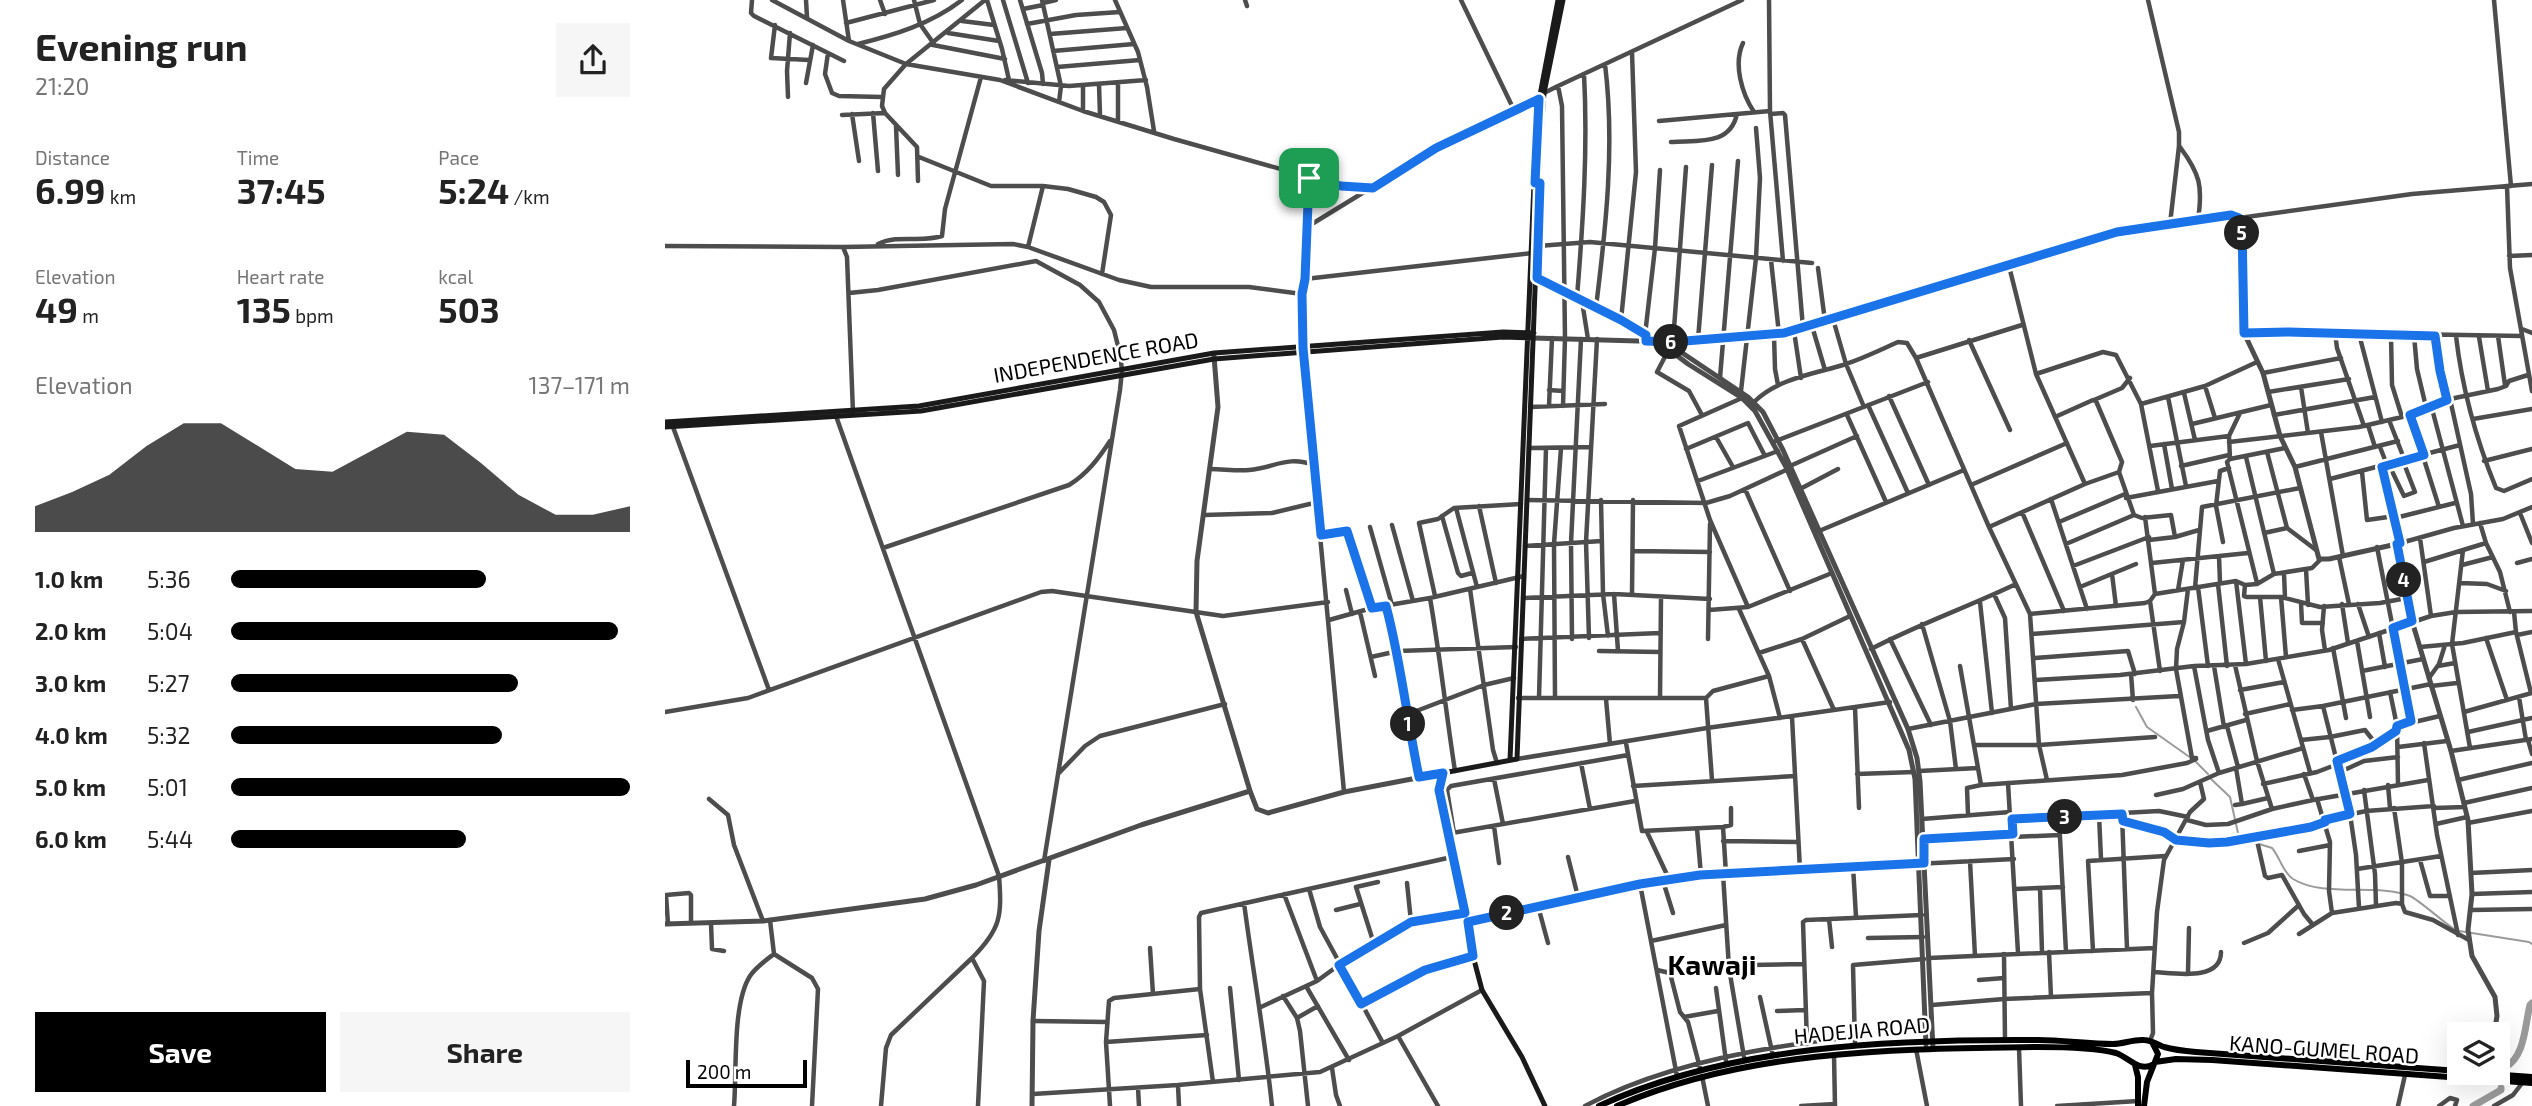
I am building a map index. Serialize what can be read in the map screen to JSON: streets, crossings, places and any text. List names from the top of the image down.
{
  "streets": {
    "main road": ["INDEPENDENCE ROAD", "HADEJIA ROAD", "KANO-GUMEL ROAD"]
  },
  "crossings": [
    ["HADEJIA ROAD", "KANO-GUMEL ROAD"]
  ],
  "districts": ["Kawaji"],
  "scale_bar": "200 m",
  "page": {
    "heading": ["Evening run", "21:20"],
    "stats": [
      ["Distance", "6.99 km"],
      ["Time", "37:45"],
      ["Pace", "5:24 /km"],
      ["Elevation", "49 m"],
      ["Heart rate", "135 bpm"],
      ["kcal", "503"]
    ],
    "pins": [
      "5",
      "6",
      "4",
      "1",
      "3",
      "2"
    ],
    "chart": ["Elevation", "137–171 m"],
    "list": [
      {
        "name": "1.0 km",
        "note": "5:36"
      },
      {
        "name": "2.0 km",
        "note": "5:04"
      },
      {
        "name": "3.0 km",
        "note": "5:27"
      },
      {
        "name": "4.0 km",
        "note": "5:32"
      },
      {
        "name": "5.0 km",
        "note": "5:01"
      },
      {
        "name": "6.0 km",
        "note": "5:44"
      }
    ],
    "buttons": ["Save", "Share"],
    "scale": "200 m"
  }
}
